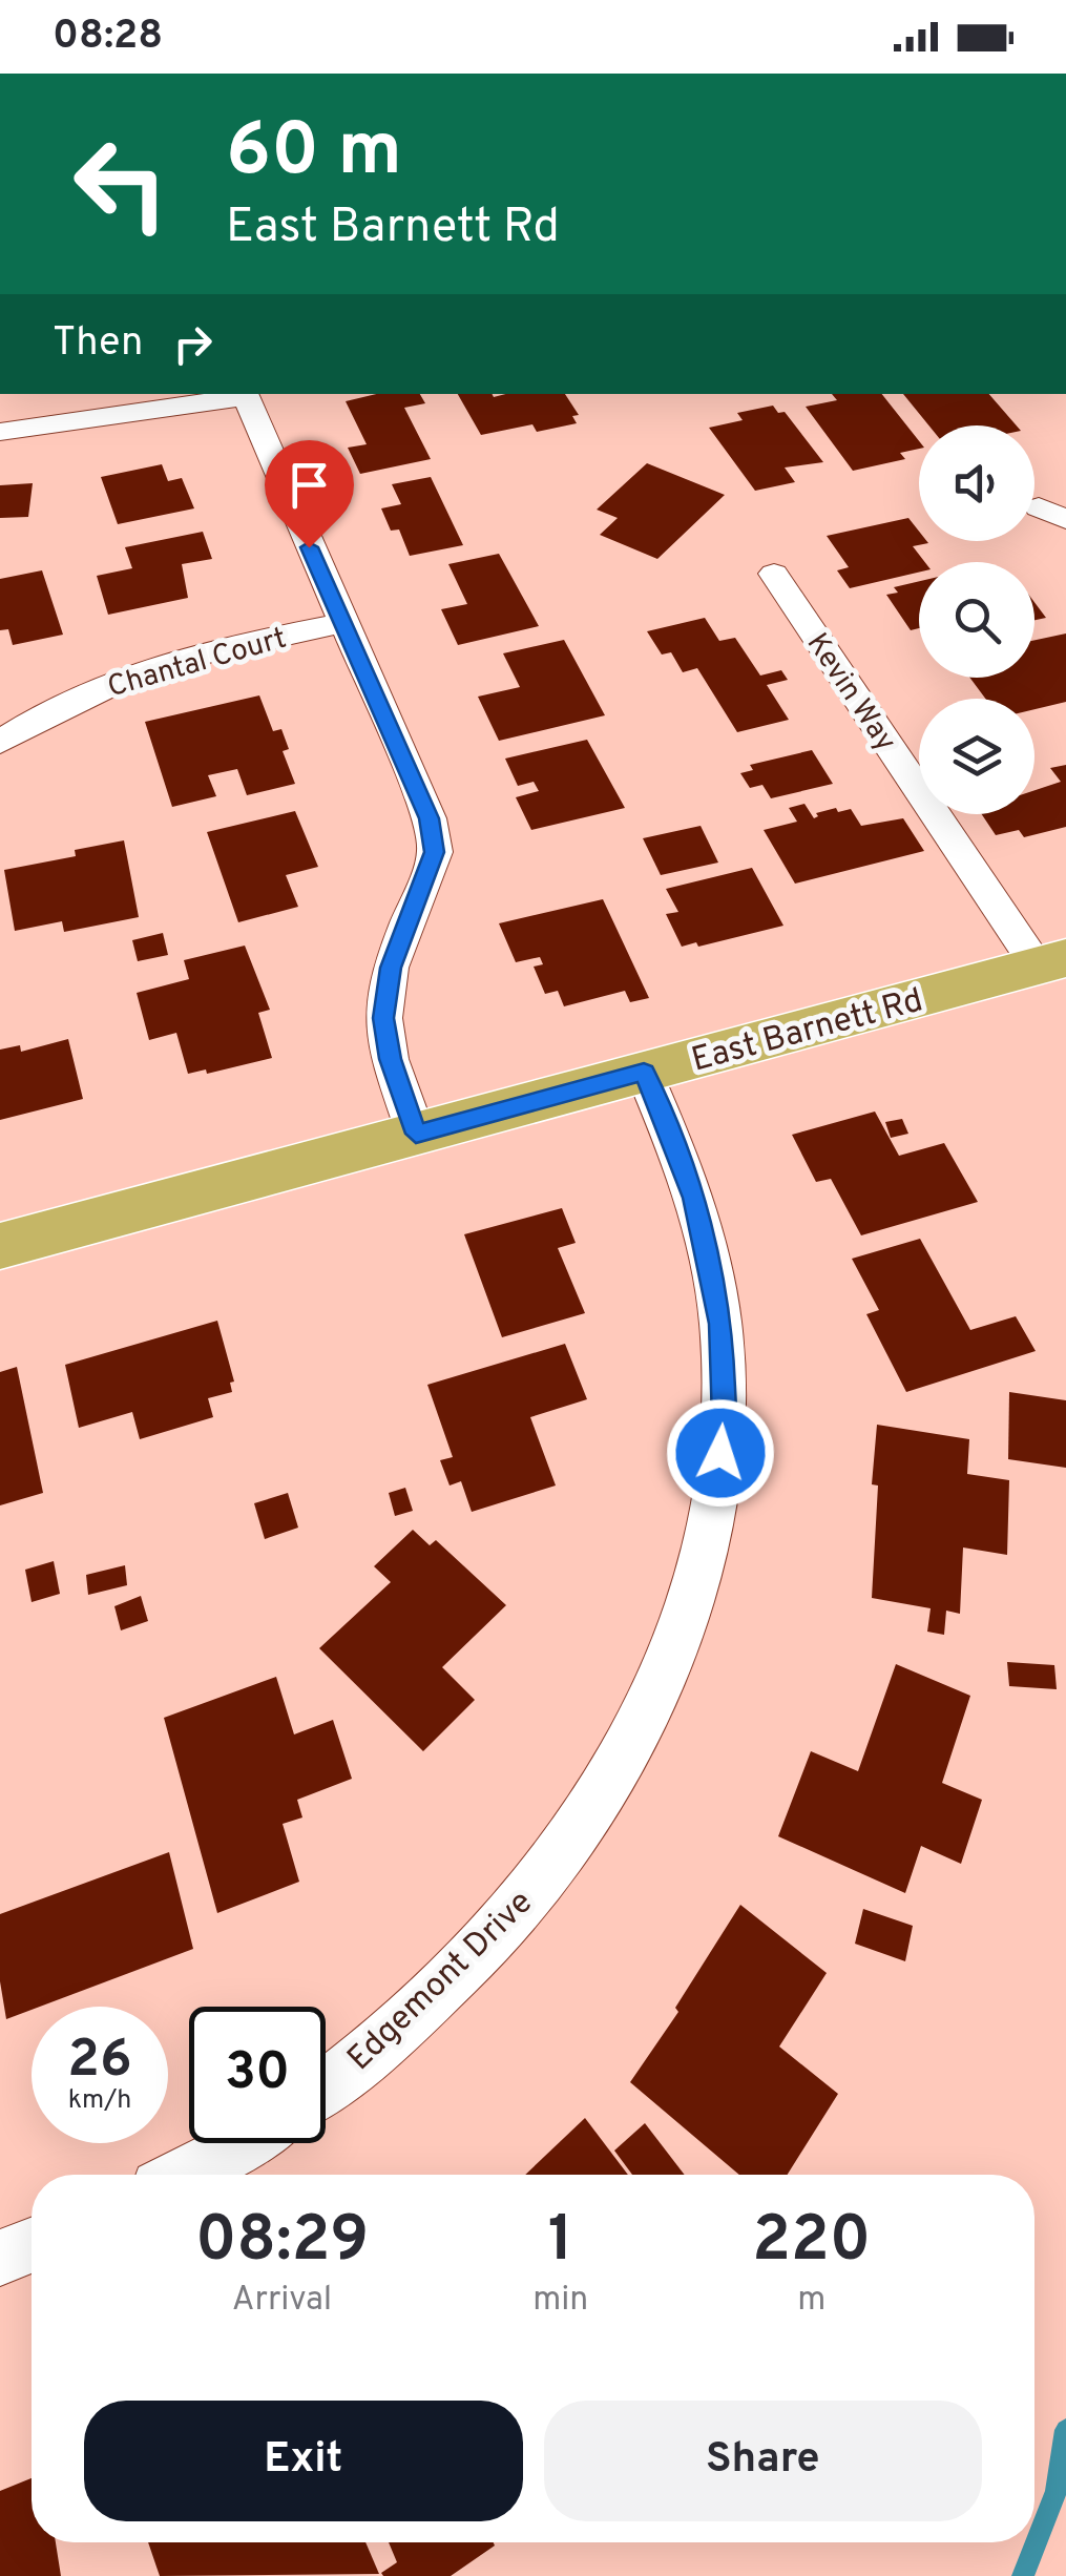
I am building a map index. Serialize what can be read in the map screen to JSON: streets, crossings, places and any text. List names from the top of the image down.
{
  "streets": {
    "main road": ["East Barnett Rd"],
    "street": ["Chantal Court", "Kevin Way", "Edgemont Drive"]
  },
  "crossings": [
    ["Kevin Way", "East Barnett Rd"],
    ["East Barnett Rd", "Edgemont Drive"]
  ],
  "page": {
    "status": "08:28",
    "turn": ["60 m", "East Barnett Rd"],
    "then": "Then",
    "speed": "26 km/h",
    "limit": "30",
    "eta": [
      "08:29",
      "Arrival",
      "1",
      "min",
      "220",
      "m"
    ],
    "buttons": ["Exit", "Share"]
  }
}
